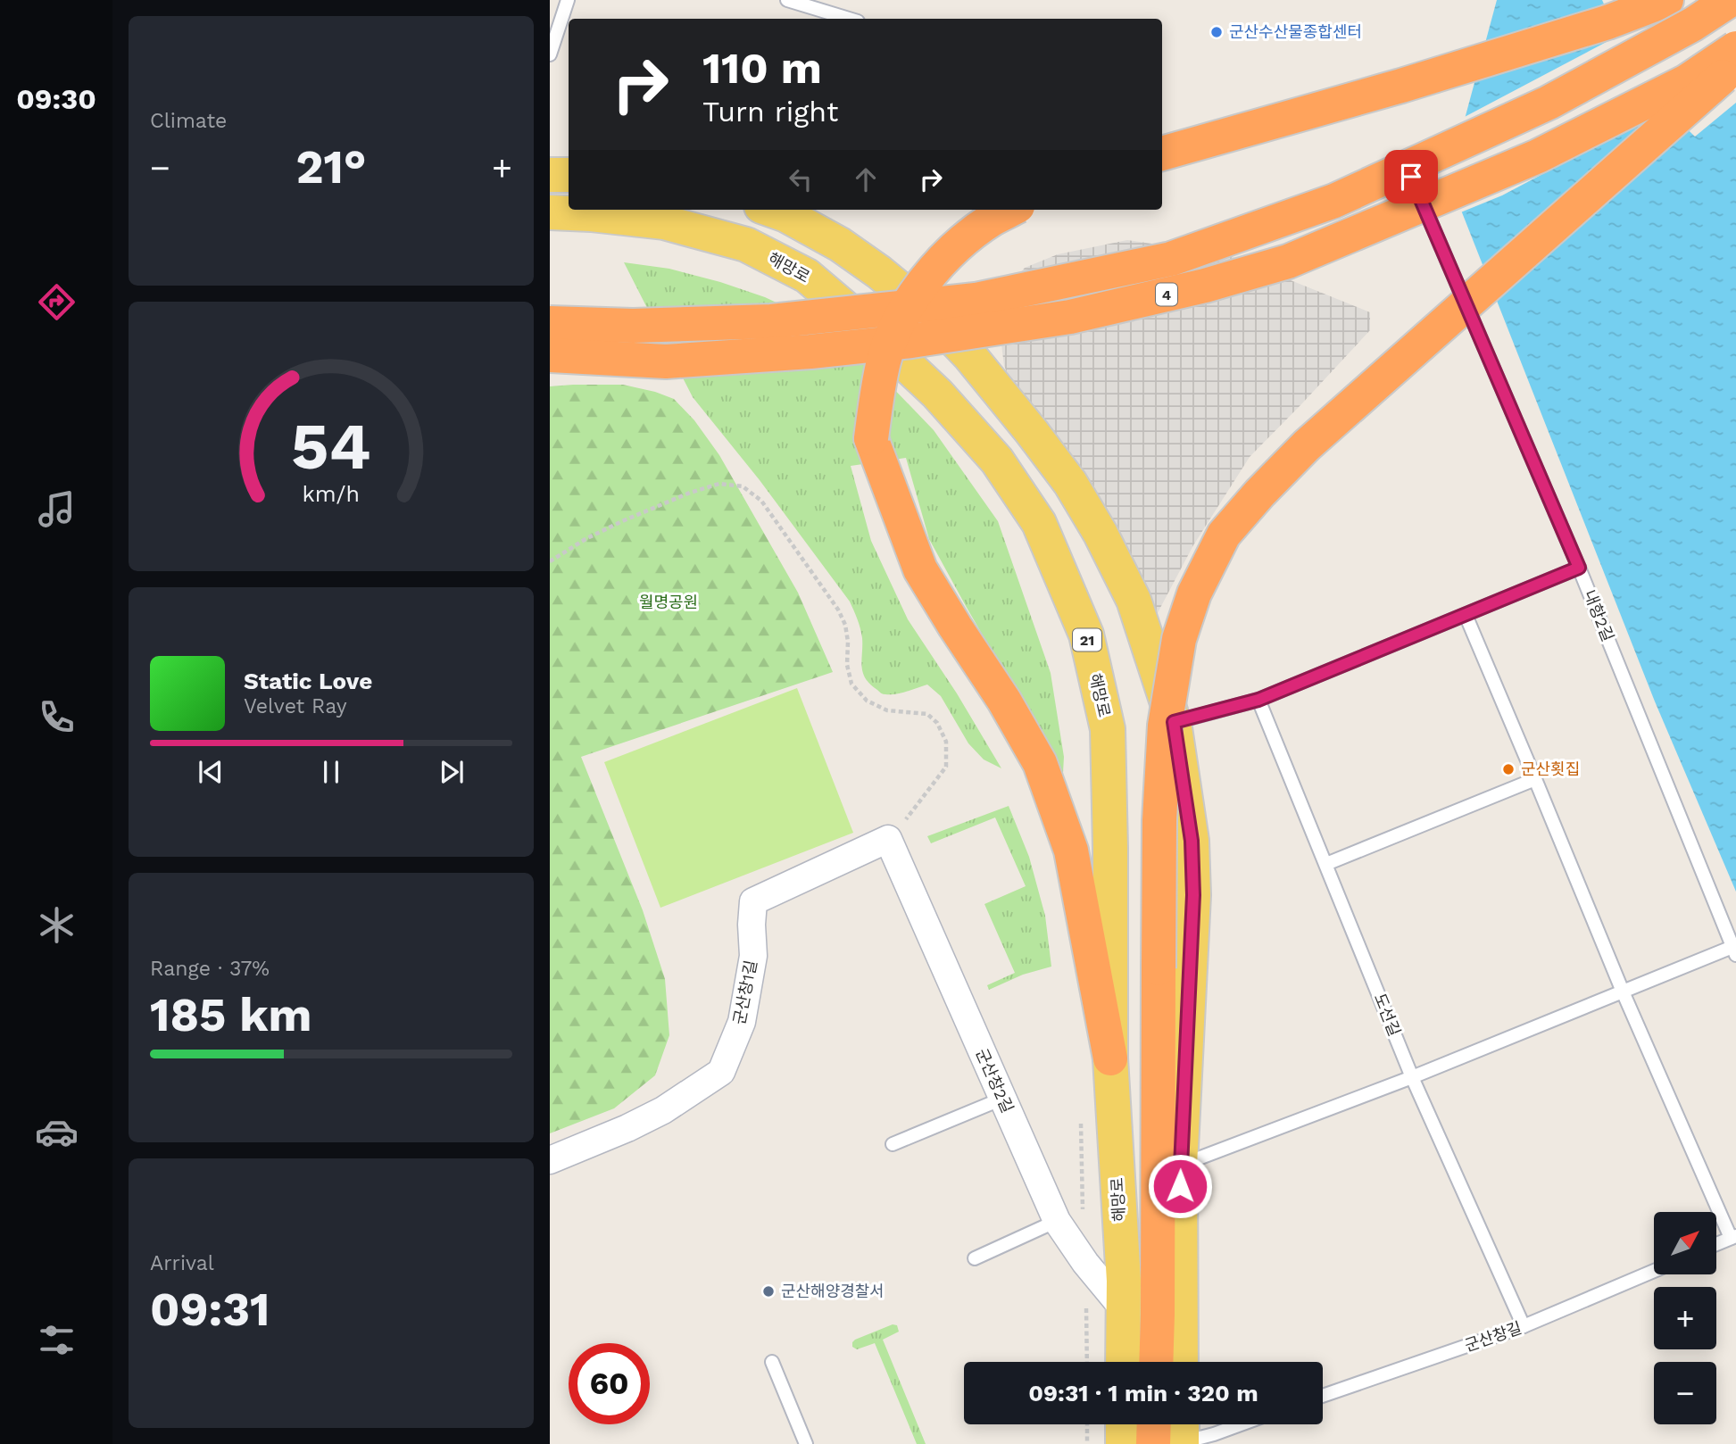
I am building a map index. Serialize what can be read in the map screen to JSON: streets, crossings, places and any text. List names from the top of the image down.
{
  "streets": {
    "highway": ["4"],
    "main road": ["해망로", "21"],
    "street": ["군산창1길", "군산창2길"],
    "lane": ["내항2길", "도선길", "군산창길"]
  },
  "crossings": [
    ["해망로", "군산창2길"],
    ["군산창1길", "군산창2길"],
    ["도선길", "군산창길"]
  ],
  "parks": ["월명공원"],
  "places": ["군산수산물종합센터", "군산횟집", "군산해양경찰서"],
  "north": "top right",
  "page": {
    "tabs": "09:30",
    "tile": [
      "Climate",
      ["Range · 37%", "185 km"],
      ["Arrival", "09:31"]
    ],
    "turn": ["110 m", "Turn right"],
    "heat": ["−", "21°", "+"],
    "song": ["Static Love", "Velvet Ray"],
    "map_buttons": ["+", "−"],
    "limit": "60",
    "trip": "09:31 · 1 min · 320 m",
    "gauge": ["54", "km/h"]
  }
}
